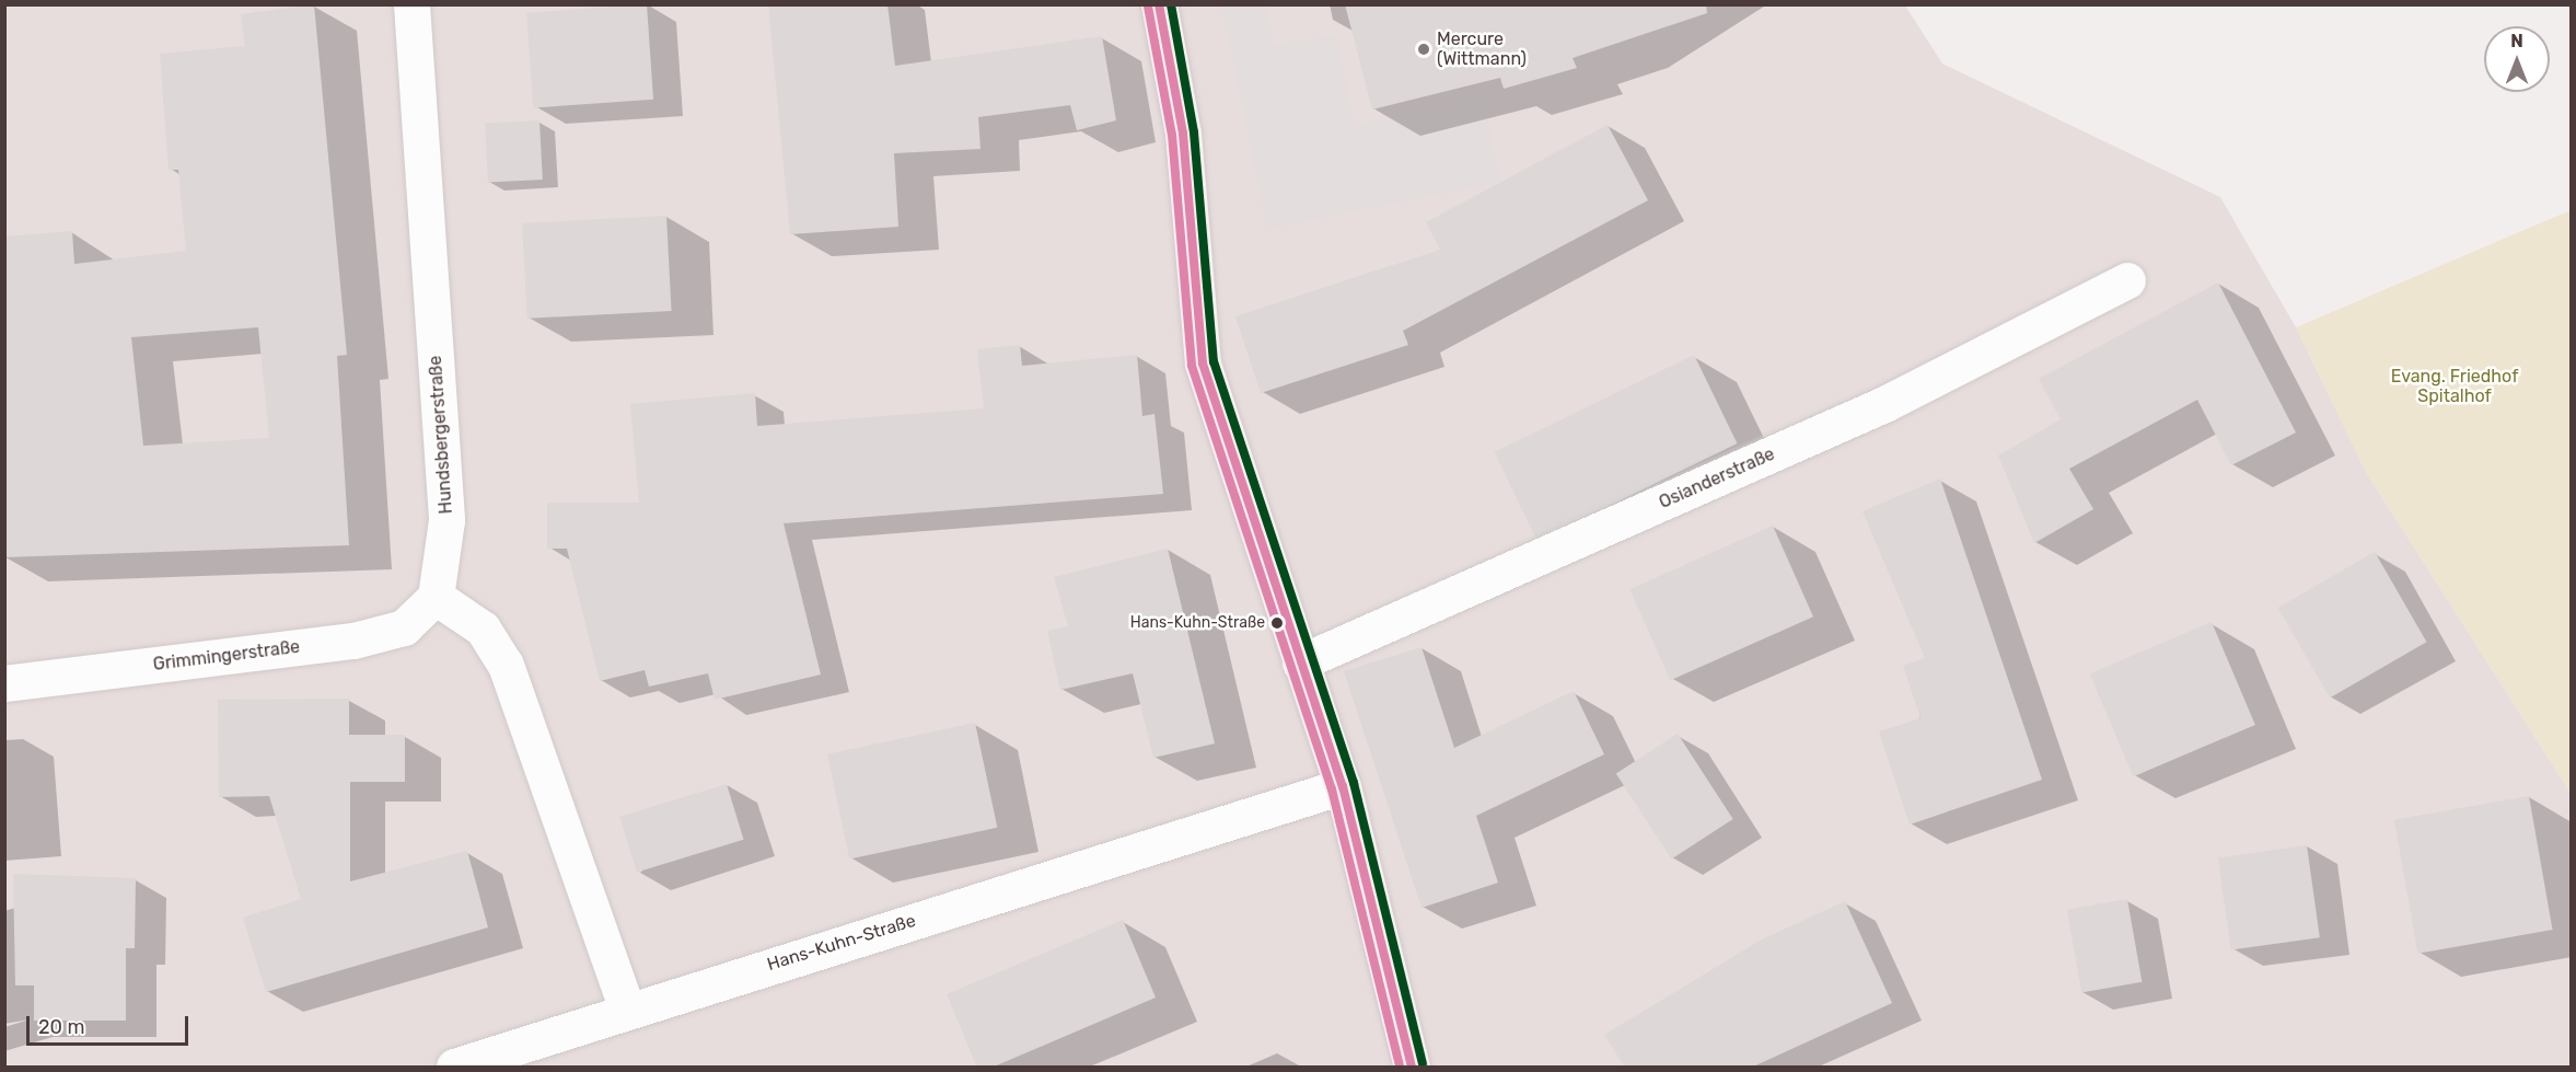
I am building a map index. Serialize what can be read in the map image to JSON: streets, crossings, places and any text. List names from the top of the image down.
{
  "streets": {
    "street": [
      "Hundsbergerstraße",
      "Osianderstraße",
      "Grimmingerstraße",
      "Hans-Kuhn-Straße"
    ]
  },
  "crossings": [
    ["Hundsbergerstraße", "Grimmingerstraße"]
  ],
  "parks": ["Evang. Friedhof Spitalhof"],
  "places": ["Mercure (Wittmann)", "Hans-Kuhn-Straße"],
  "scale_bar": "20 m",
  "north": "top"
}
